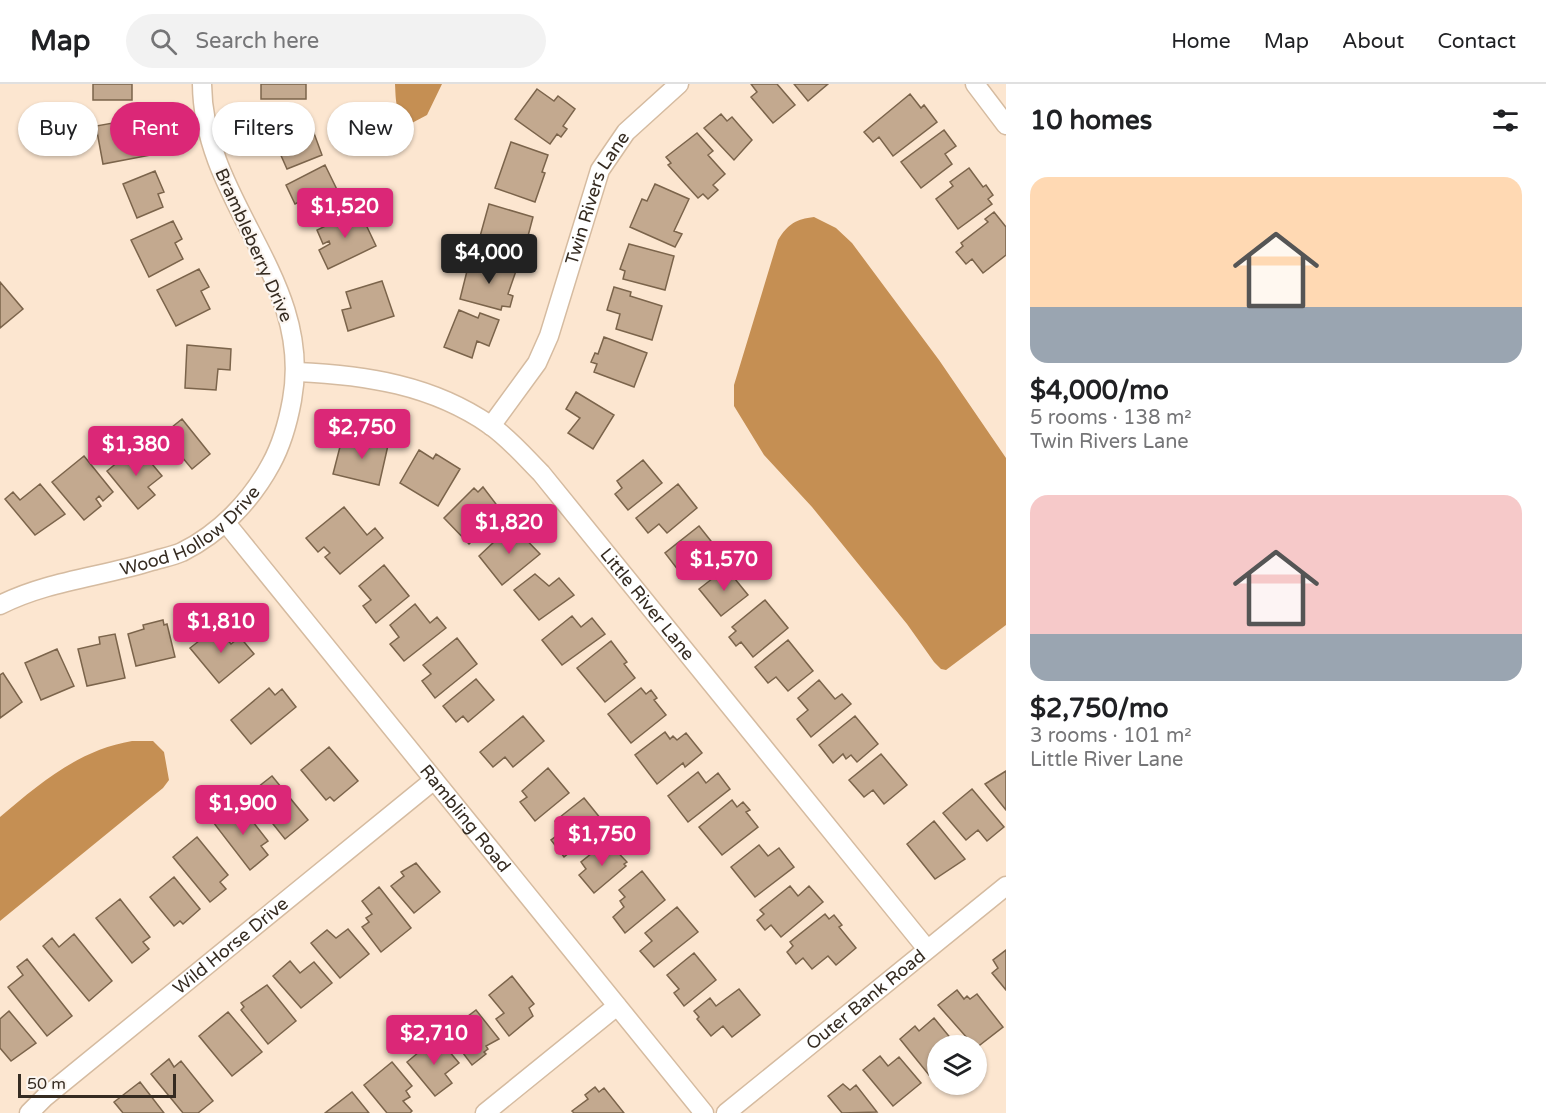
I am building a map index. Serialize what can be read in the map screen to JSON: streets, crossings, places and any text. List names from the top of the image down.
{
  "streets": {
    "street": [
      "Twin Rivers Lane",
      "Brambleberry Drive",
      "Wood Hollow Drive",
      "Little River Lane",
      "Rambling Road",
      "Wild Horse Drive",
      "Outer Bank Road"
    ]
  },
  "crossings": [
    ["Twin Rivers Lane", "Little River Lane"],
    ["Brambleberry Drive", "Wood Hollow Drive"],
    ["Brambleberry Drive", "Little River Lane"],
    ["Wood Hollow Drive", "Little River Lane"],
    ["Wood Hollow Drive", "Rambling Road"],
    ["Little River Lane", "Outer Bank Road"],
    ["Rambling Road", "Wild Horse Drive"]
  ],
  "scale_bar": "50 m",
  "page": {
    "header": "Map",
    "search": "Search here",
    "nav": [
      "Home",
      "Map",
      "About",
      "Contact"
    ],
    "heading": "10 homes",
    "chip": [
      "Buy",
      "Rent",
      "Filters",
      "New"
    ],
    "list": [
      {
        "name": "$4,000/mo",
        "note": "5 rooms · 138 m² · Twin Rivers Lane"
      },
      {
        "name": "$2,750/mo",
        "note": "3 rooms · 101 m² · Little River Lane"
      }
    ],
    "price": [
      "$1,520",
      "$4,000",
      "$2,750",
      "$1,380",
      "$1,820",
      "$1,570",
      "$1,810",
      "$1,900",
      "$1,750",
      "$2,710"
    ],
    "scale": "50 m"
  }
}
